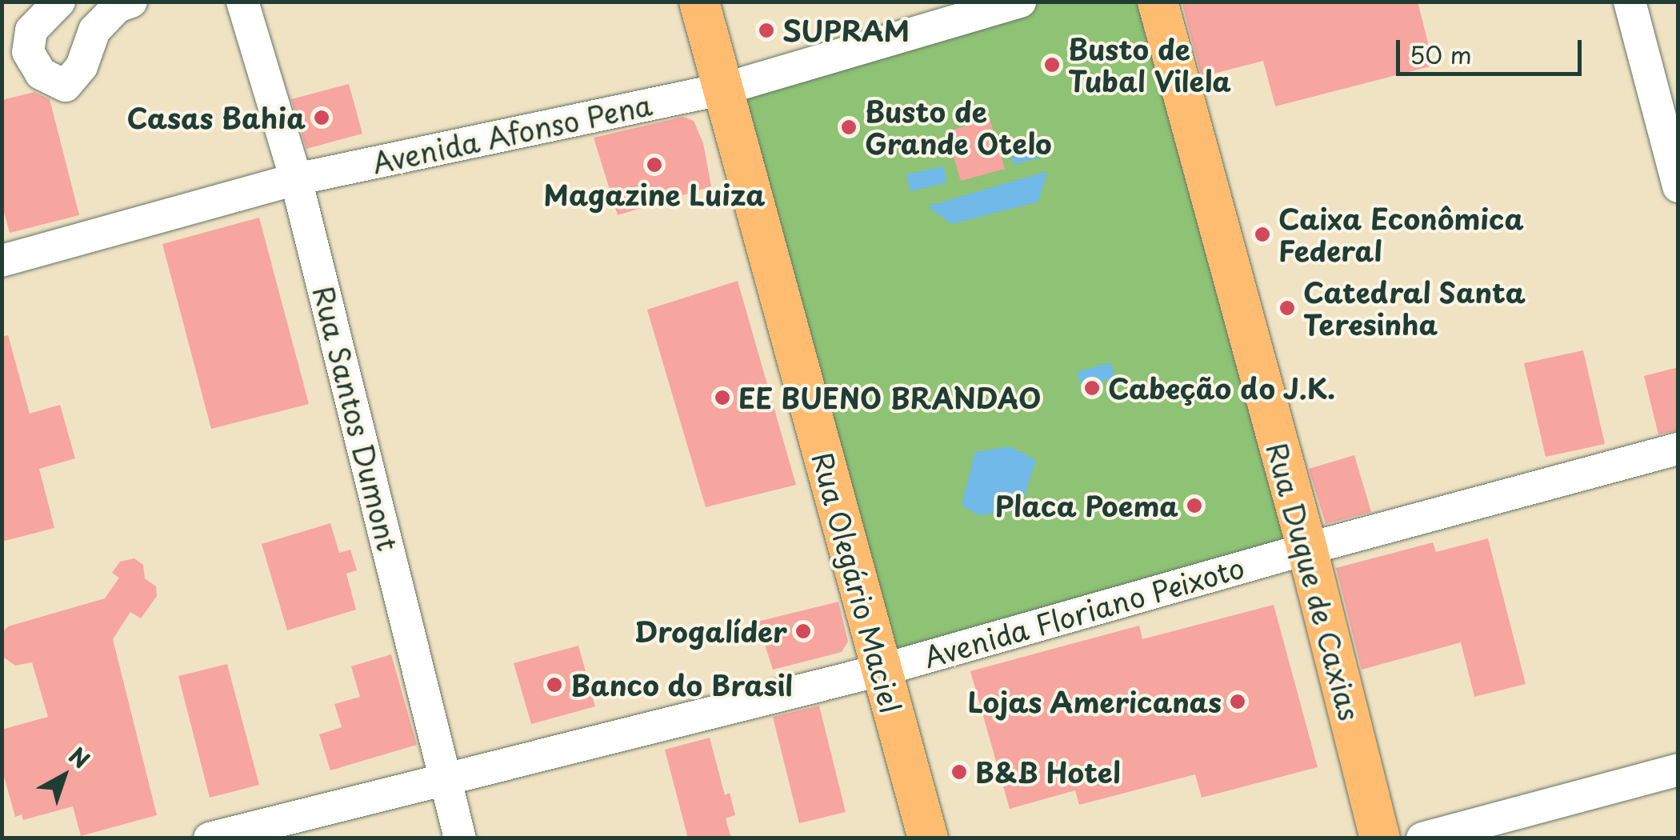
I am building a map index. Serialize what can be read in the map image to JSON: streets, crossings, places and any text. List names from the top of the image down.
{
  "streets": {
    "main road": ["Rua Duque de Caxias", "Rua Olegário Maciel"],
    "street": ["Avenida Afonso Pena", "Rua Santos Dumont", "Avenida Floriano Peixoto"]
  },
  "crossings": [
    ["Avenida Afonso Pena", "Rua Santos Dumont"],
    ["Avenida Afonso Pena", "Rua Olegário Maciel"],
    ["Rua Santos Dumont", "Avenida Floriano Peixoto"],
    ["Rua Duque de Caxias", "Avenida Floriano Peixoto"],
    ["Rua Olegário Maciel", "Avenida Floriano Peixoto"]
  ],
  "places": [
    "SUPRAM",
    "Busto de Tubal Vilela",
    "Casas Bahia",
    "Busto de Grande Otelo",
    "Magazine Luiza",
    "Caixa Econômica Federal",
    "Catedral Santa Teresinha",
    "Cabeção do J.K.",
    "EE BUENO BRANDAO",
    "Placa Poema",
    "Drogalíder",
    "Banco do Brasil",
    "Lojas Americanas",
    "B&B Hotel"
  ],
  "scale_bar": "50 m",
  "north": "top right"
}
